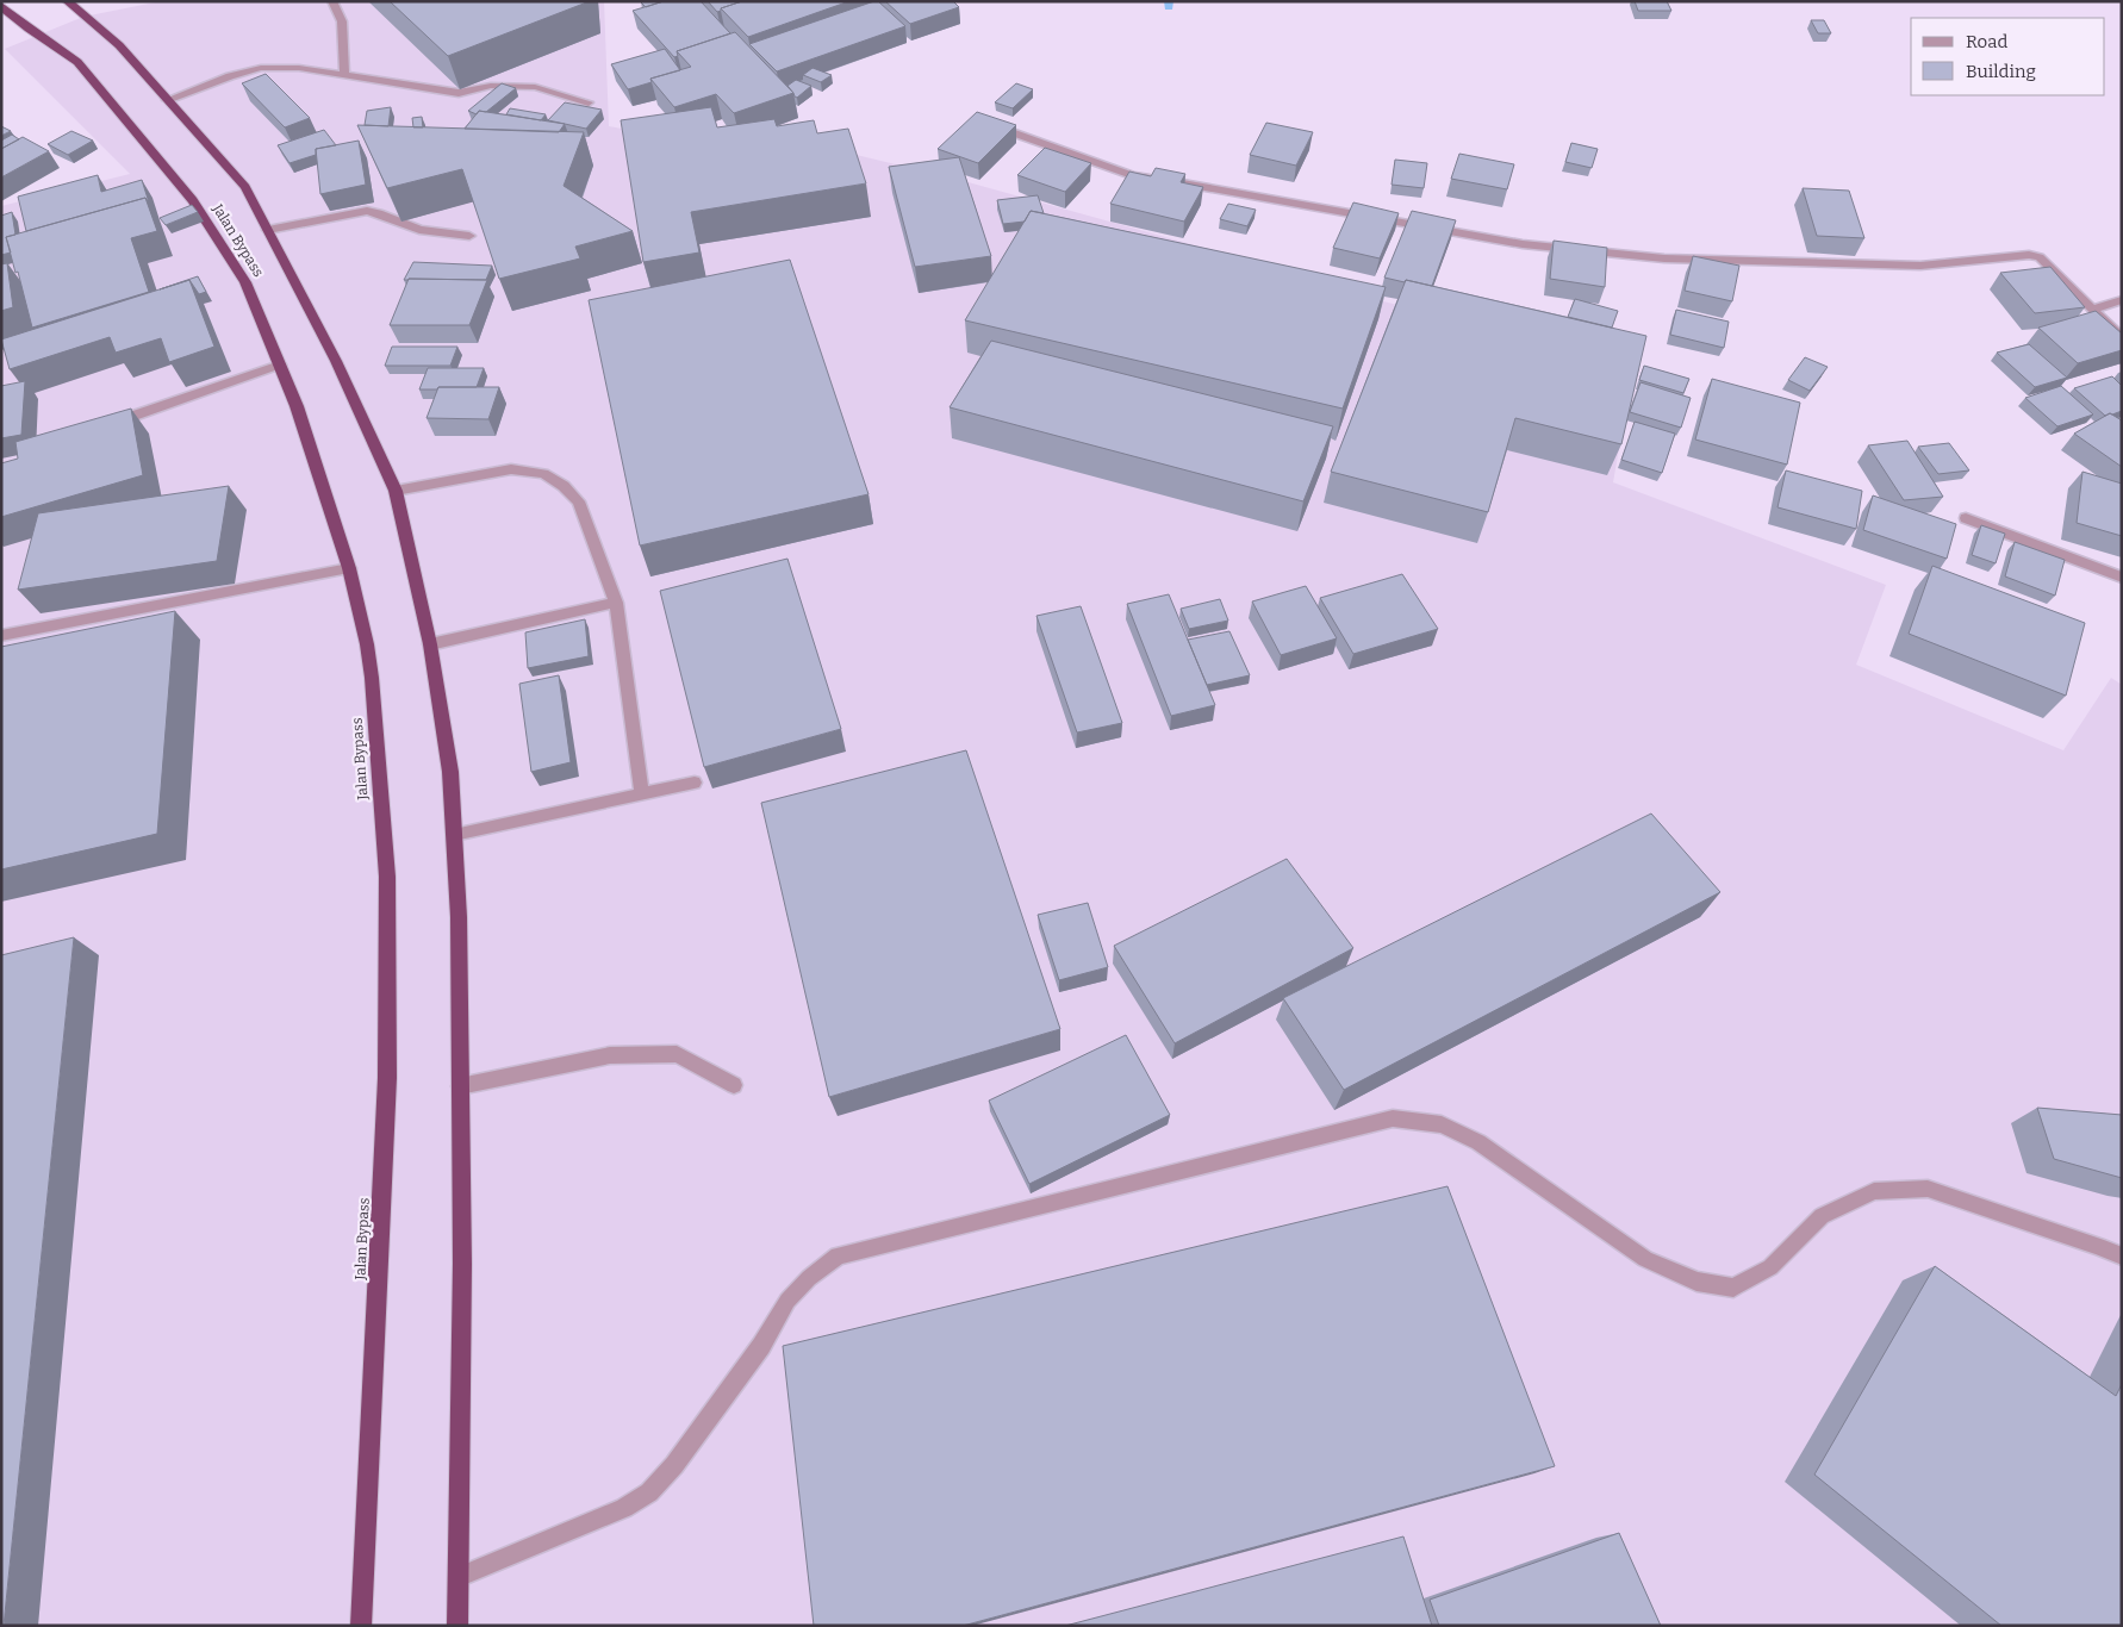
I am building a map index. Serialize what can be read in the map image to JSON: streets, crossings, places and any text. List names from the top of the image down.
{
  "streets": {
    "highway": ["Jalan Bypass"]
  },
  "legend": ["Road", "Building"]
}
